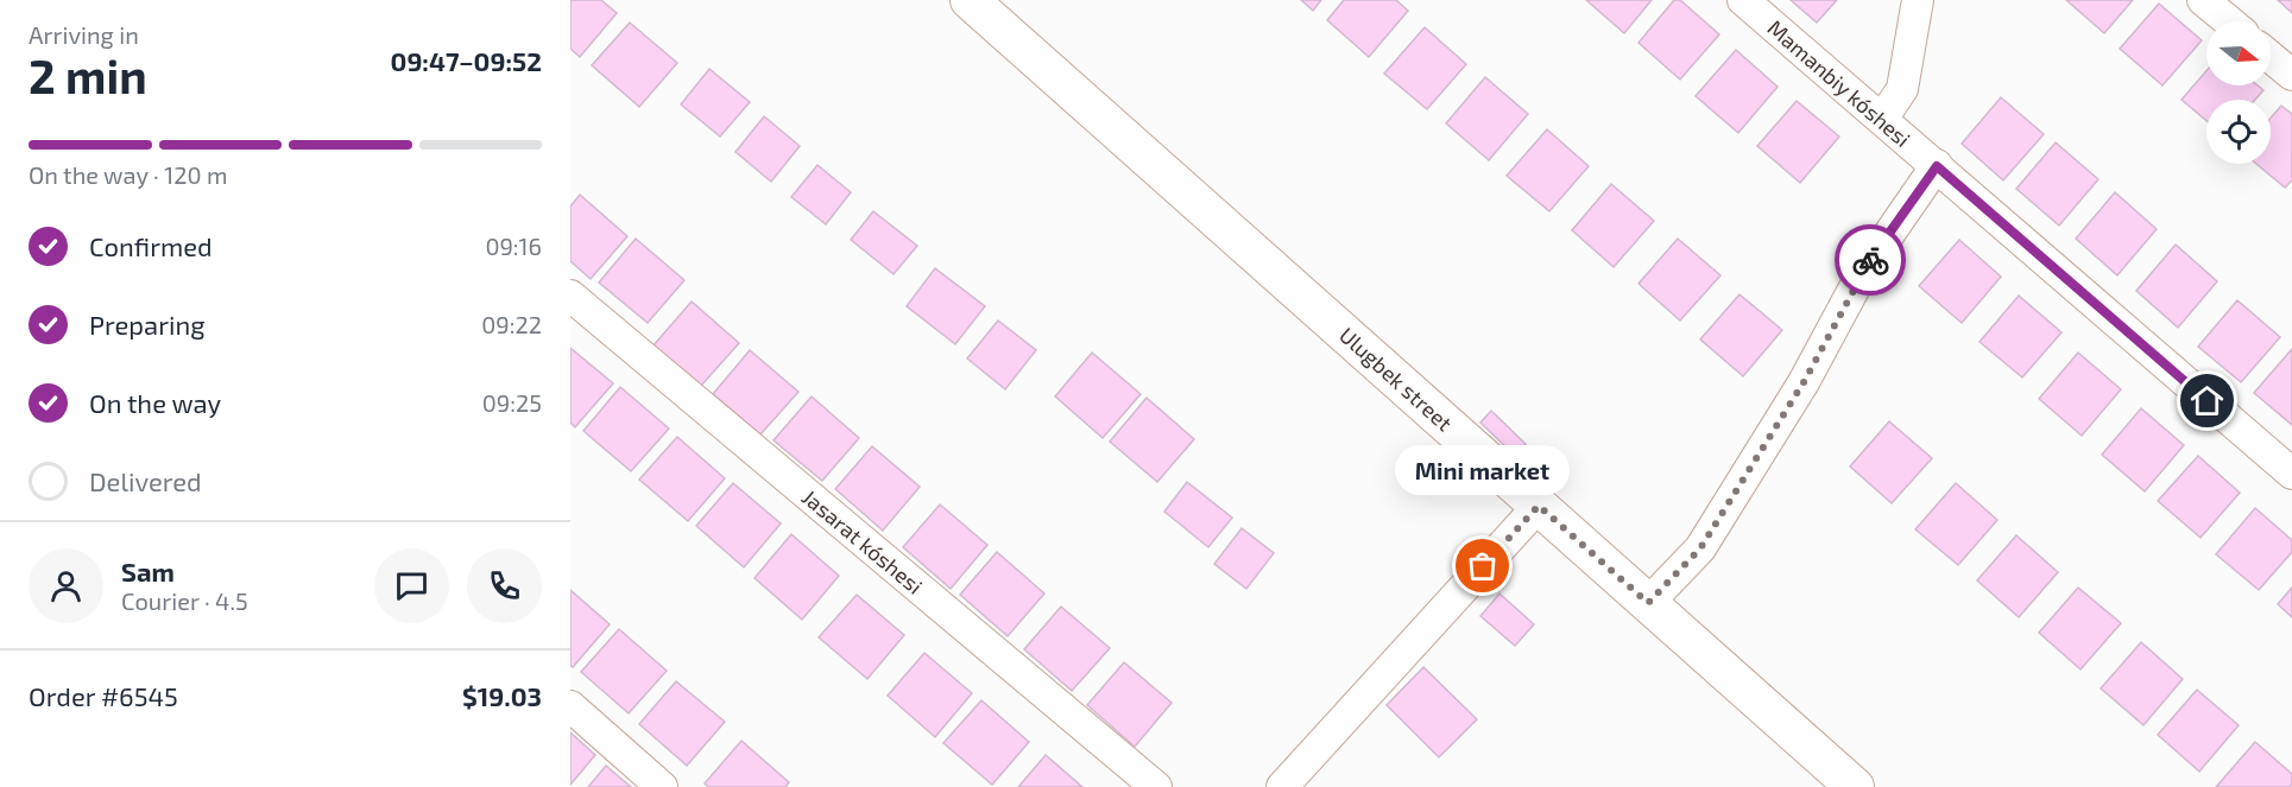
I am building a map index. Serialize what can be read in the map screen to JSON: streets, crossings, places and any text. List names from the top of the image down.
{
  "streets": {
    "street": ["Mamanbiy kóshesi", "Ulugbek street", "Jasarat kóshesi"]
  },
  "places": ["Mini market"],
  "north": "right",
  "page": {
    "heading": ["2 min", "Arriving in", "09:47–09:52"],
    "panel": [
      "Sam",
      "Courier · 4.5",
      "Order #6545",
      "$19.03"
    ],
    "bar": "On the way · 120 m",
    "list": [
      ["Confirmed", "09:16"],
      ["Preparing", "09:22"],
      ["On the way", "09:25"],
      "Delivered"
    ],
    "bubble": "Mini market"
  }
}
